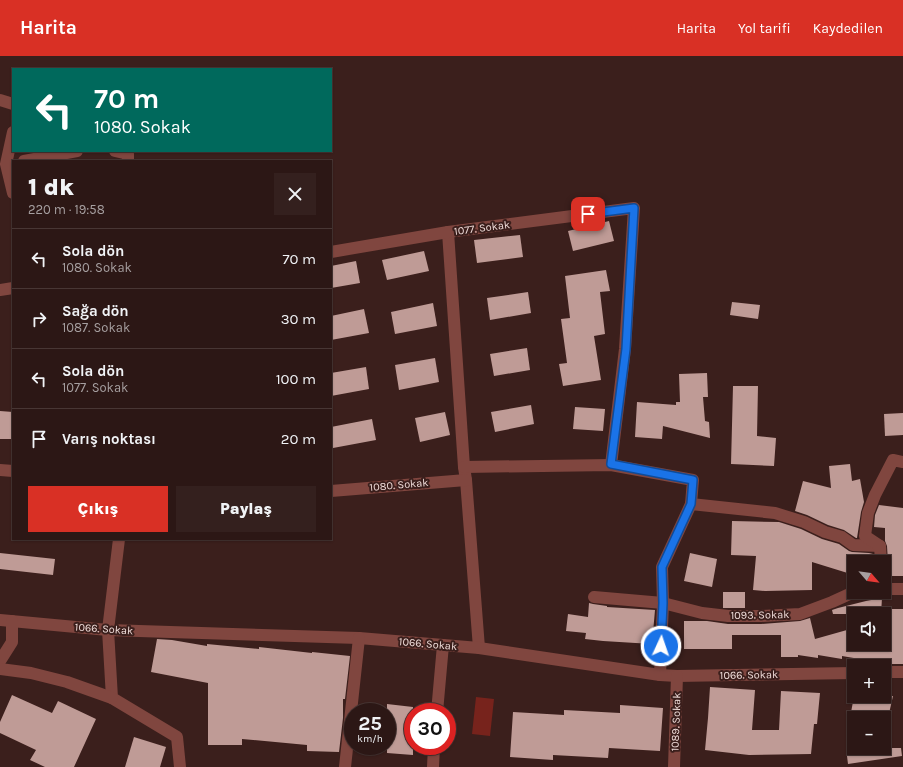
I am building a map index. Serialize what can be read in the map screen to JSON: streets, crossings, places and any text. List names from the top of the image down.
{
  "streets": {
    "street": [
      "1077. Sokak",
      "1080. Sokak",
      "1093. Sokak",
      "1066. Sokak",
      "1089. Sokak"
    ]
  },
  "crossings": [
    ["1066. Sokak", "1089. Sokak"]
  ],
  "north": "bottom right",
  "page": {
    "header": "Harita",
    "nav": ["Harita", "Yol tarifi", "Kaydedilen"],
    "turn": ["70 m", "1080. Sokak"],
    "heading": ["1 dk", "220 m · 19:58"],
    "list": [
      {
        "name": "Sola dön",
        "note": "1080. Sokak",
        "value": "70 m"
      },
      {
        "name": "Sağa dön",
        "note": "1087. Sokak",
        "value": "30 m"
      },
      {
        "name": "Sola dön",
        "note": "1077. Sokak",
        "value": "100 m"
      },
      {
        "name": "Varış noktası",
        "value": "20 m"
      }
    ],
    "buttons": ["Çıkış", "Paylaş"],
    "map_buttons": ["+", "−"],
    "speed": "25 km/h",
    "limit": "30"
  }
}
